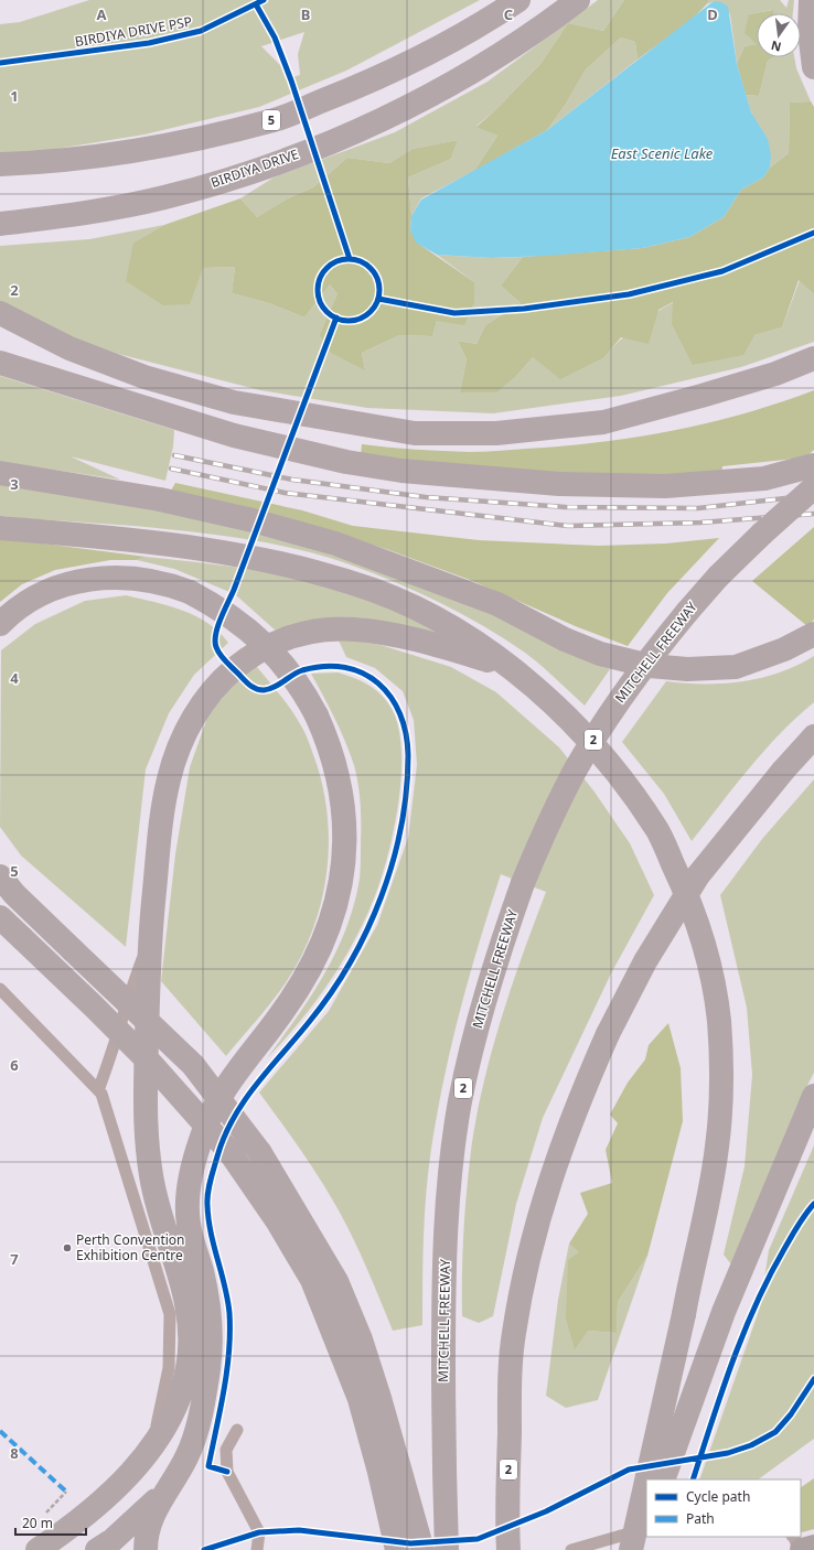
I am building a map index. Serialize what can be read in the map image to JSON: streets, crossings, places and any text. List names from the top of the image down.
{
  "streets": {
    "highway": [
      "5",
      "BIRDIYA DRIVE",
      "MITCHELL FREEWAY",
      "2"
    ],
    "cycle path": ["BIRDIYA DRIVE PSP"]
  },
  "water": ["East Scenic Lake"],
  "places": ["Perth Convention Exhibition Centre"],
  "legend": ["Cycle path", "Path"],
  "scale_bar": "20 m",
  "north": "bottom",
  "grid": {
    "columns": [
      "A",
      "B",
      "C",
      "D"
    ],
    "rows": [
      "1",
      "2",
      "3",
      "4",
      "5",
      "6",
      "7",
      "8"
    ]
  }
}
